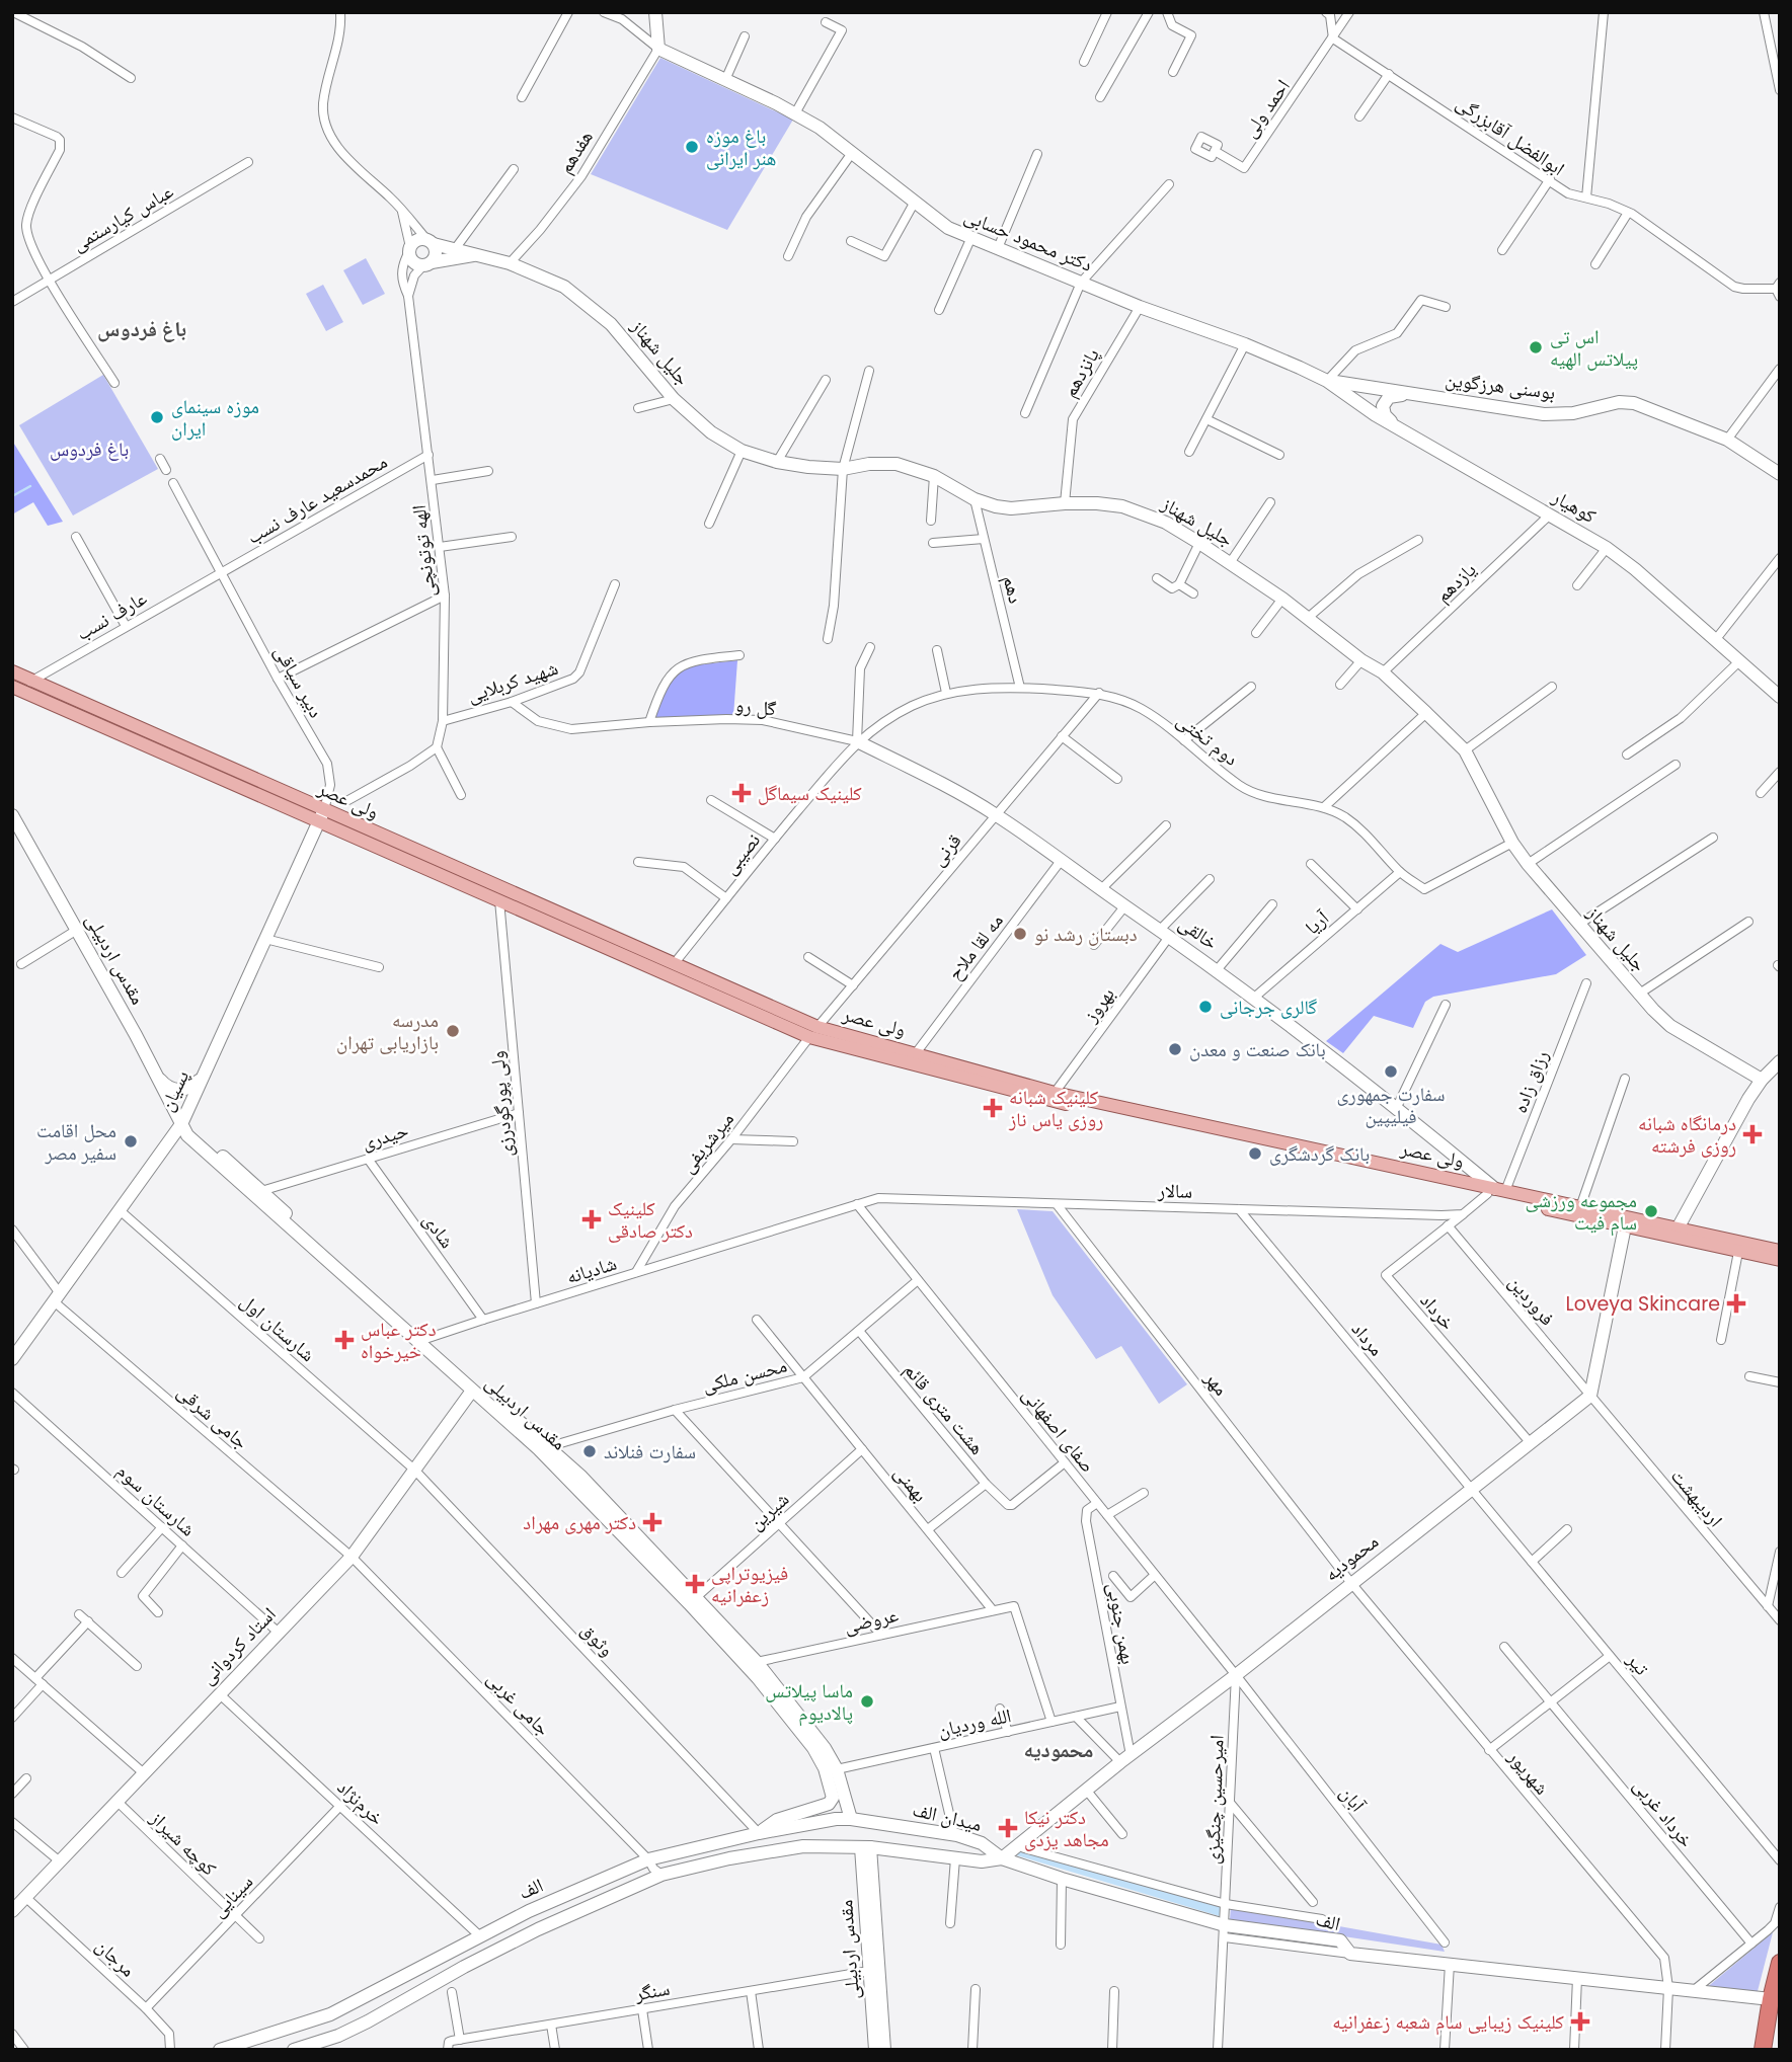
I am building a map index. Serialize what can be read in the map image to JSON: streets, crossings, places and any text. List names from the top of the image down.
{
  "streets": {
    "main road": ["ولی عصر"],
    "street": [
      "احمد ولی",
      "ابوالفضل آقابزرگی",
      "هفدهم",
      "عباس کیارستمی",
      "دکتر محمود حسابی",
      "جلیل شهناز",
      "پانزدهم",
      "بوسنی هرزگوین",
      "محمدسعید عارف نسب",
      "کوهیار",
      "الهه توتونچی",
      "یازدهم",
      "دهم",
      "عارف نسب",
      "دبیر سیاقی",
      "شهید کربلایی",
      "گل رو",
      "دوم تختی",
      "قرنی",
      "نصیبی",
      "آریا",
      "خالقی",
      "مه لقا ملاح",
      "مقدس اردبیلی",
      "بهروز",
      "رزاق زاده",
      "پسیان",
      "ولی پورگودرزی",
      "حیدری",
      "میرشریفی",
      "سالار",
      "شادی",
      "شادیانه",
      "فروردین",
      "خرداد",
      "شارستان اول",
      "مرداد",
      "محسن ملکی",
      "مهر",
      "هشت متری قائم",
      "جامی شرقی",
      "صفای اصفهانی",
      "بهمنی",
      "اردیبهشت",
      "شارستان سوم",
      "شیرین",
      "محمودیه",
      "عروضی",
      "بهمن جنوبی",
      "وثوق",
      "استاد کردوانی",
      "تیر",
      "جامی غربی",
      "الله وردیان",
      "شهریور",
      "آبان",
      "امیرحسین چنگیزی",
      "خرم‌نژاد",
      "خرداد غربی",
      "میدان الف",
      "کوچه شیراز",
      "الف",
      "سینایی",
      "مرجان",
      "سنگر"
    ]
  },
  "crossings": [
    ["احمد ولی", "ابوالفضل آقابزرگی"],
    ["هفدهم", "دکتر محمود حسابی"],
    ["هفدهم", "جلیل شهناز"],
    ["دکتر محمود حسابی", "پانزدهم"],
    ["دکتر محمود حسابی", "بوسنی هرزگوین"],
    ["دکتر محمود حسابی", "کوهیار"],
    ["جلیل شهناز", "پانزدهم"],
    ["جلیل شهناز", "الهه توتونچی"],
    ["جلیل شهناز", "یازدهم"],
    ["جلیل شهناز", "دهم"],
    ["جلیل شهناز", "دوم تختی"],
    ["بوسنی هرزگوین", "کوهیار"],
    ["محمدسعید عارف نسب", "الهه توتونچی"],
    ["محمدسعید عارف نسب", "عارف نسب"],
    ["محمدسعید عارف نسب", "دبیر سیاقی"],
    ["کوهیار", "یازدهم"],
    ["الهه توتونچی", "شهید کربلایی"],
    ["دهم", "دوم تختی"],
    ["عارف نسب", "دبیر سیاقی"],
    ["عارف نسب", "ولی عصر"],
    ["دبیر سیاقی", "ولی عصر"],
    ["دبیر سیاقی", "پسیان"],
    ["شهید کربلایی", "گل رو"],
    ["گل رو", "دوم تختی"],
    ["گل رو", "نصیبی"],
    ["گل رو", "خالقی"],
    ["دوم تختی", "قرنی"],
    ["دوم تختی", "نصیبی"],
    ["دوم تختی", "آریا"],
    ["دوم تختی", "خالقی"],
    ["ولی عصر", "قرنی"],
    ["ولی عصر", "نصیبی"],
    ["ولی عصر", "خالقی"],
    ["ولی عصر", "مه لقا ملاح"],
    ["ولی عصر", "بهروز"],
    ["ولی عصر", "رزاق زاده"],
    ["ولی عصر", "پسیان"],
    ["ولی عصر", "ولی پورگودرزی"],
    ["ولی عصر", "میرشریفی"],
    ["قرنی", "خالقی"],
    ["قرنی", "میرشریفی"],
    ["نصیبی", "خالقی"],
    ["آریا", "خالقی"],
    ["خالقی", "مه لقا ملاح"],
    ["خالقی", "بهروز"],
    ["خالقی", "رزاق زاده"],
    ["مقدس اردبیلی", "پسیان"],
    ["مقدس اردبیلی", "حیدری"],
    ["مقدس اردبیلی", "شادیانه"],
    ["مقدس اردبیلی", "محسن ملکی"],
    ["مقدس اردبیلی", "شیرین"],
    ["مقدس اردبیلی", "عروضی"],
    ["مقدس اردبیلی", "وثوق"],
    ["مقدس اردبیلی", "استاد کردوانی"],
    ["مقدس اردبیلی", "الله وردیان"],
    ["مقدس اردبیلی", "میدان الف"],
    ["مقدس اردبیلی", "الف"],
    ["مقدس اردبیلی", "سنگر"],
    ["پسیان", "شارستان اول"],
    ["پسیان", "جامی شرقی"],
    ["ولی پورگودرزی", "حیدری"],
    ["ولی پورگودرزی", "شادیانه"],
    ["حیدری", "شادی"],
    ["میرشریفی", "شادیانه"],
    ["سالار", "شادیانه"],
    ["سالار", "خرداد"],
    ["سالار", "مرداد"],
    ["سالار", "مهر"],
    ["سالار", "صفای اصفهانی"],
    ["شادی", "شادیانه"],
    ["شادیانه", "صفای اصفهانی"],
    ["فروردین", "خرداد"],
    ["فروردین", "اردیبهشت"],
    ["فروردین", "محمودیه"],
    ["خرداد", "محمودیه"],
    ["شارستان اول", "وثوق"],
    ["شارستان اول", "استاد کردوانی"],
    ["مرداد", "محمودیه"],
    ["مرداد", "تیر"],
    ["محسن ملکی", "هشت متری قائم"],
    ["محسن ملکی", "صفای اصفهانی"],
    ["محسن ملکی", "بهمنی"],
    ["مهر", "محمودیه"],
    ["مهر", "شهریور"],
    ["هشت متری قائم", "صفای اصفهانی"],
    ["جامی شرقی", "استاد کردوانی"],
    ["جامی شرقی", "جامی غربی"],
    ["صفای اصفهانی", "محمودیه"],
    ["صفای اصفهانی", "بهمن جنوبی"],
    ["صفای اصفهانی", "آبان"],
    ["صفای اصفهانی", "امیرحسین چنگیزی"],
    ["بهمنی", "شیرین"],
    ["بهمنی", "عروضی"],
    ["اردیبهشت", "محمودیه"],
    ["شارستان سوم", "استاد کردوانی"],
    ["محمودیه", "بهمن جنوبی"],
    ["محمودیه", "تیر"],
    ["محمودیه", "شهریور"],
    ["محمودیه", "آبان"],
    ["محمودیه", "امیرحسین چنگیزی"],
    ["محمودیه", "میدان الف"],
    ["محمودیه", "الف"],
    ["بهمن جنوبی", "الله وردیان"],
    ["وثوق", "استاد کردوانی"],
    ["وثوق", "الف"],
    ["استاد کردوانی", "جامی غربی"],
    ["استاد کردوانی", "خرم‌نژاد"],
    ["استاد کردوانی", "کوچه شیراز"],
    ["استاد کردوانی", "مرجان"],
    ["جامی غربی", "الف"],
    ["شهریور", "الف"],
    ["آبان", "امیرحسین چنگیزی"],
    ["امیرحسین چنگیزی", "الف"],
    ["خرم‌نژاد", "الف"],
    ["خرم‌نژاد", "سینایی"],
    ["میدان الف", "الف"],
    ["کوچه شیراز", "سینایی"],
    ["سینایی", "مرجان"]
  ],
  "districts": ["باغ فردوس", "محمودیه"],
  "parks": ["باغ فردوس"],
  "places": {
    "other": [
      "باغ موزه هنر ایرانی",
      "اس تی پیلاتس الهیه",
      "موزه سینمای ایران",
      "دبستان رشد نو",
      "گالری جرجانی",
      "مدرسه بازاریابی تهران",
      "بانک صنعت و معدن",
      "سفارت جمهوری فیلیپین",
      "محل اقامت سفیر مصر",
      "بانک گردشگری",
      "مجموعه ورزشی سام فیت",
      "سفارت فنلاند",
      "ماسا پیلاتس پالادیوم"
    ],
    "health": [
      "کلینیک سیماگل",
      "کلینیک شبانه روزی یاس ناز",
      "درمانگاه شبانه روزی فرشته",
      "کلینیک دکتر صادقی",
      "Loveya Skincare",
      "دکتر عباس خیرخواه",
      "دکتر مهری مهراد",
      "فیزیوتراپی زعفرانیه",
      "دکتر نیکا مجاهد یزدی",
      "کلینیک زیبایی سام شعبه زعفرانیه"
    ]
  }
}
